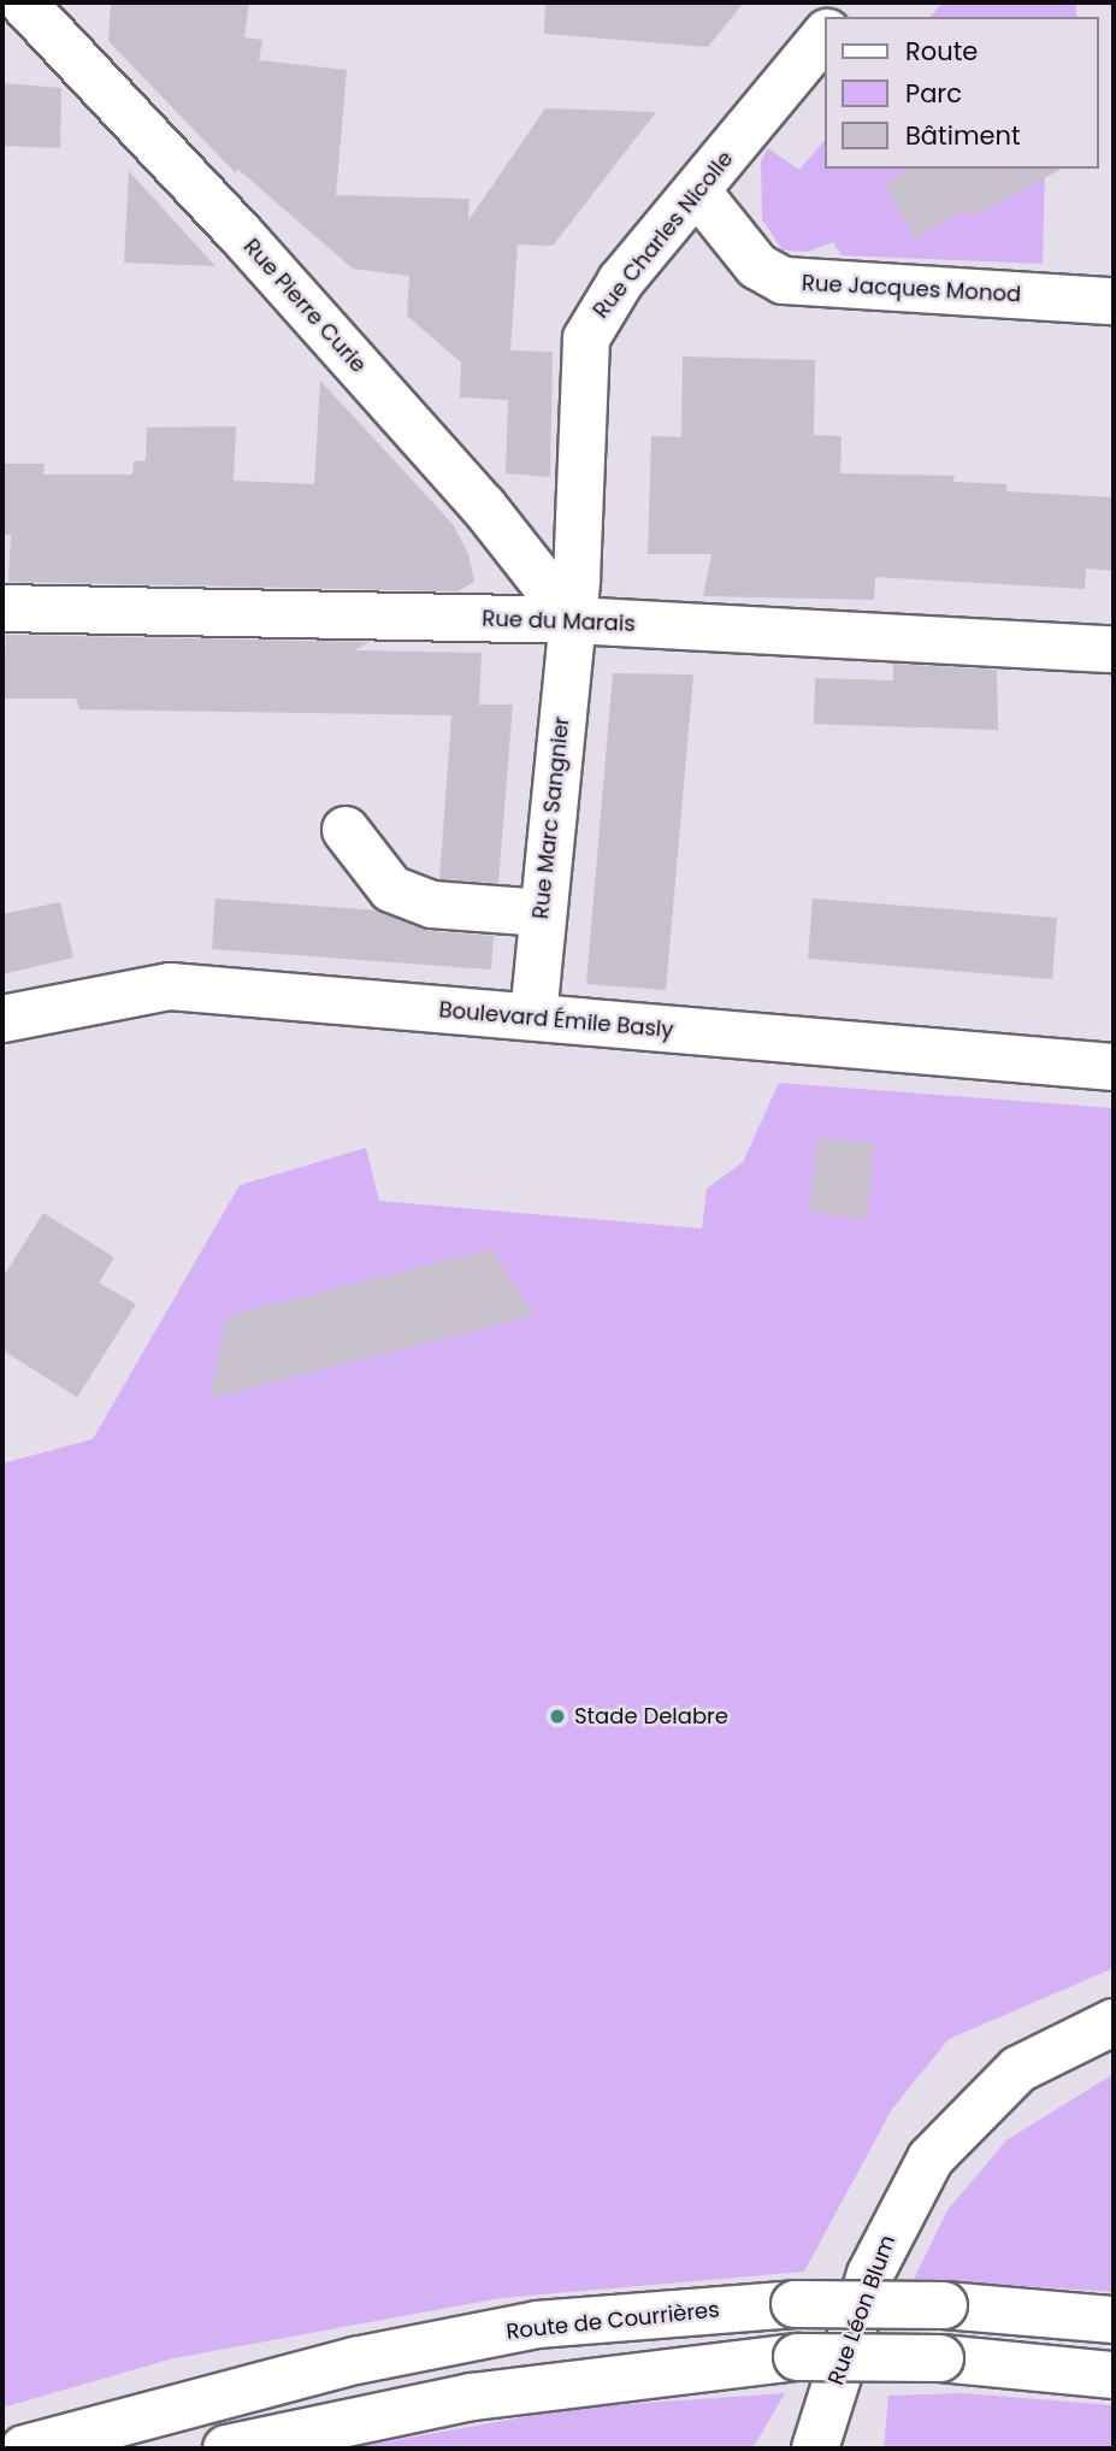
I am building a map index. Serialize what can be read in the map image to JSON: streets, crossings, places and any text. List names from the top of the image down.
{
  "streets": {
    "street": [
      "Rue Charles Nicolle",
      "Rue Jacques Monod",
      "Rue Pierre Curie",
      "Rue du Marais",
      "Rue Marc Sangnier",
      "Boulevard Émile Basly",
      "Rue Léon Blum",
      "Route de Courrières"
    ]
  },
  "crossings": [
    ["Rue Charles Nicolle", "Rue Jacques Monod"],
    ["Rue Charles Nicolle", "Rue Pierre Curie"],
    ["Rue Charles Nicolle", "Rue du Marais"],
    ["Rue Charles Nicolle", "Rue Marc Sangnier"],
    ["Rue Pierre Curie", "Rue du Marais"],
    ["Rue Pierre Curie", "Rue Marc Sangnier"],
    ["Rue du Marais", "Rue Marc Sangnier"],
    ["Rue Marc Sangnier", "Boulevard Émile Basly"]
  ],
  "places": ["Stade Delabre"],
  "legend": ["Route", "Parc", "Bâtiment"]
}
